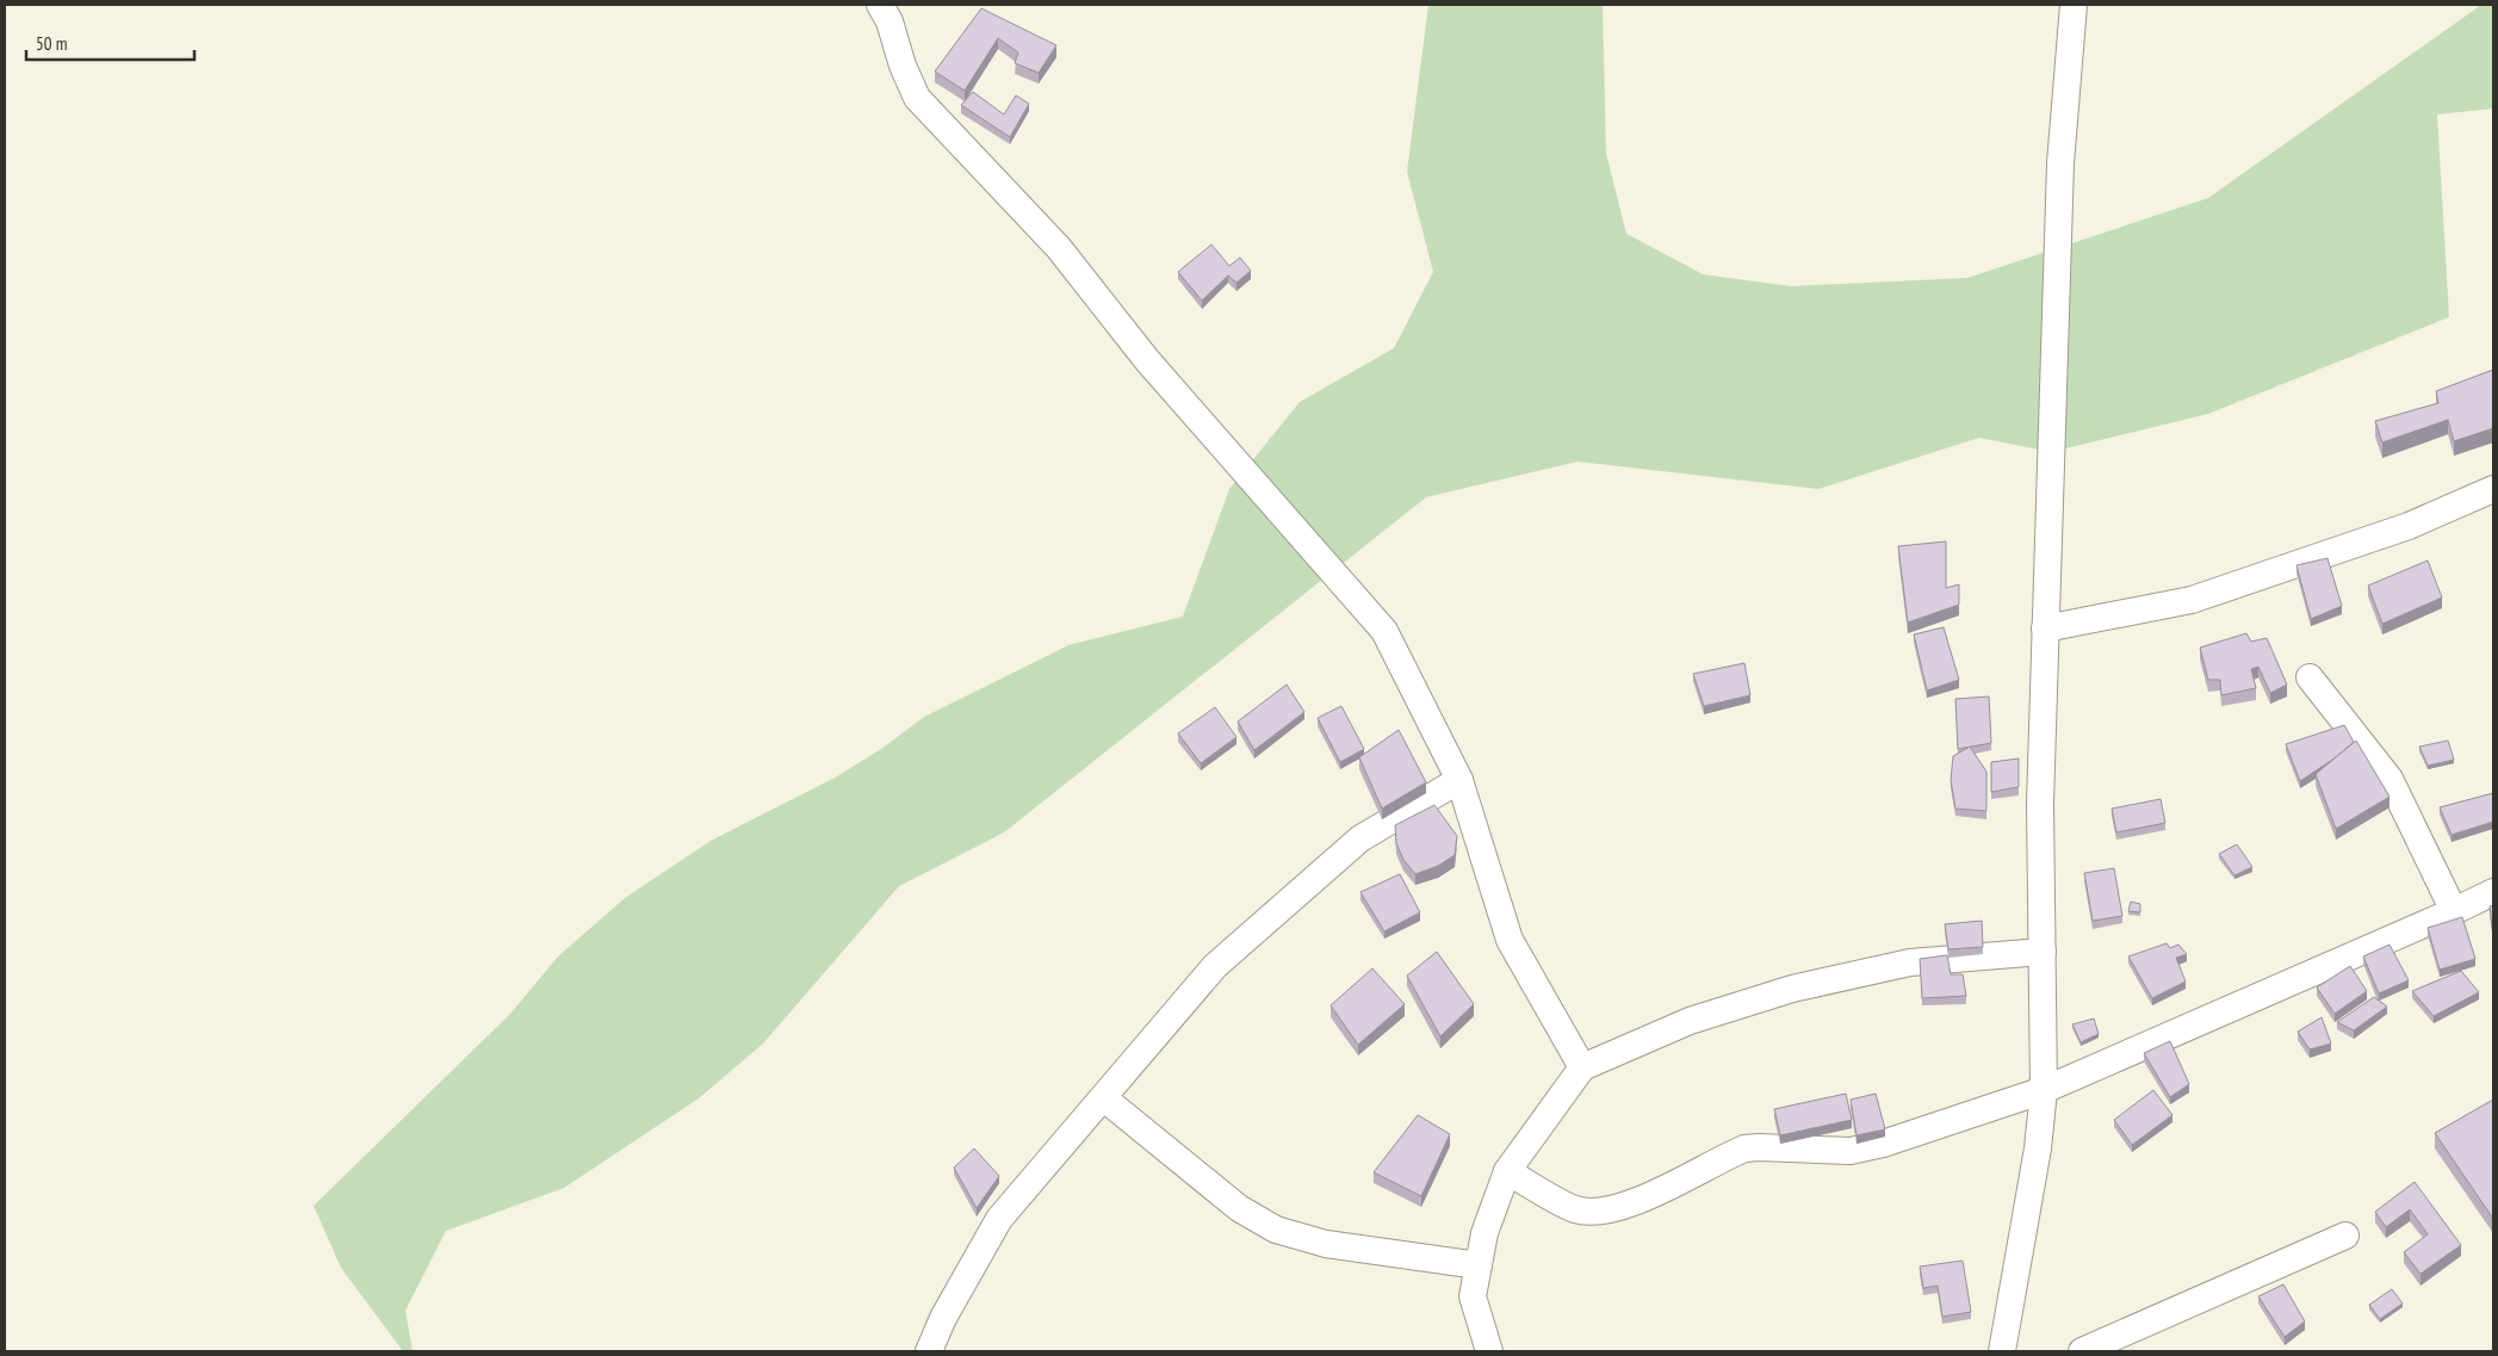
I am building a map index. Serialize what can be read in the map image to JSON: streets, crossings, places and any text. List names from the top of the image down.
{
  "scale_bar": "50 m"
}
